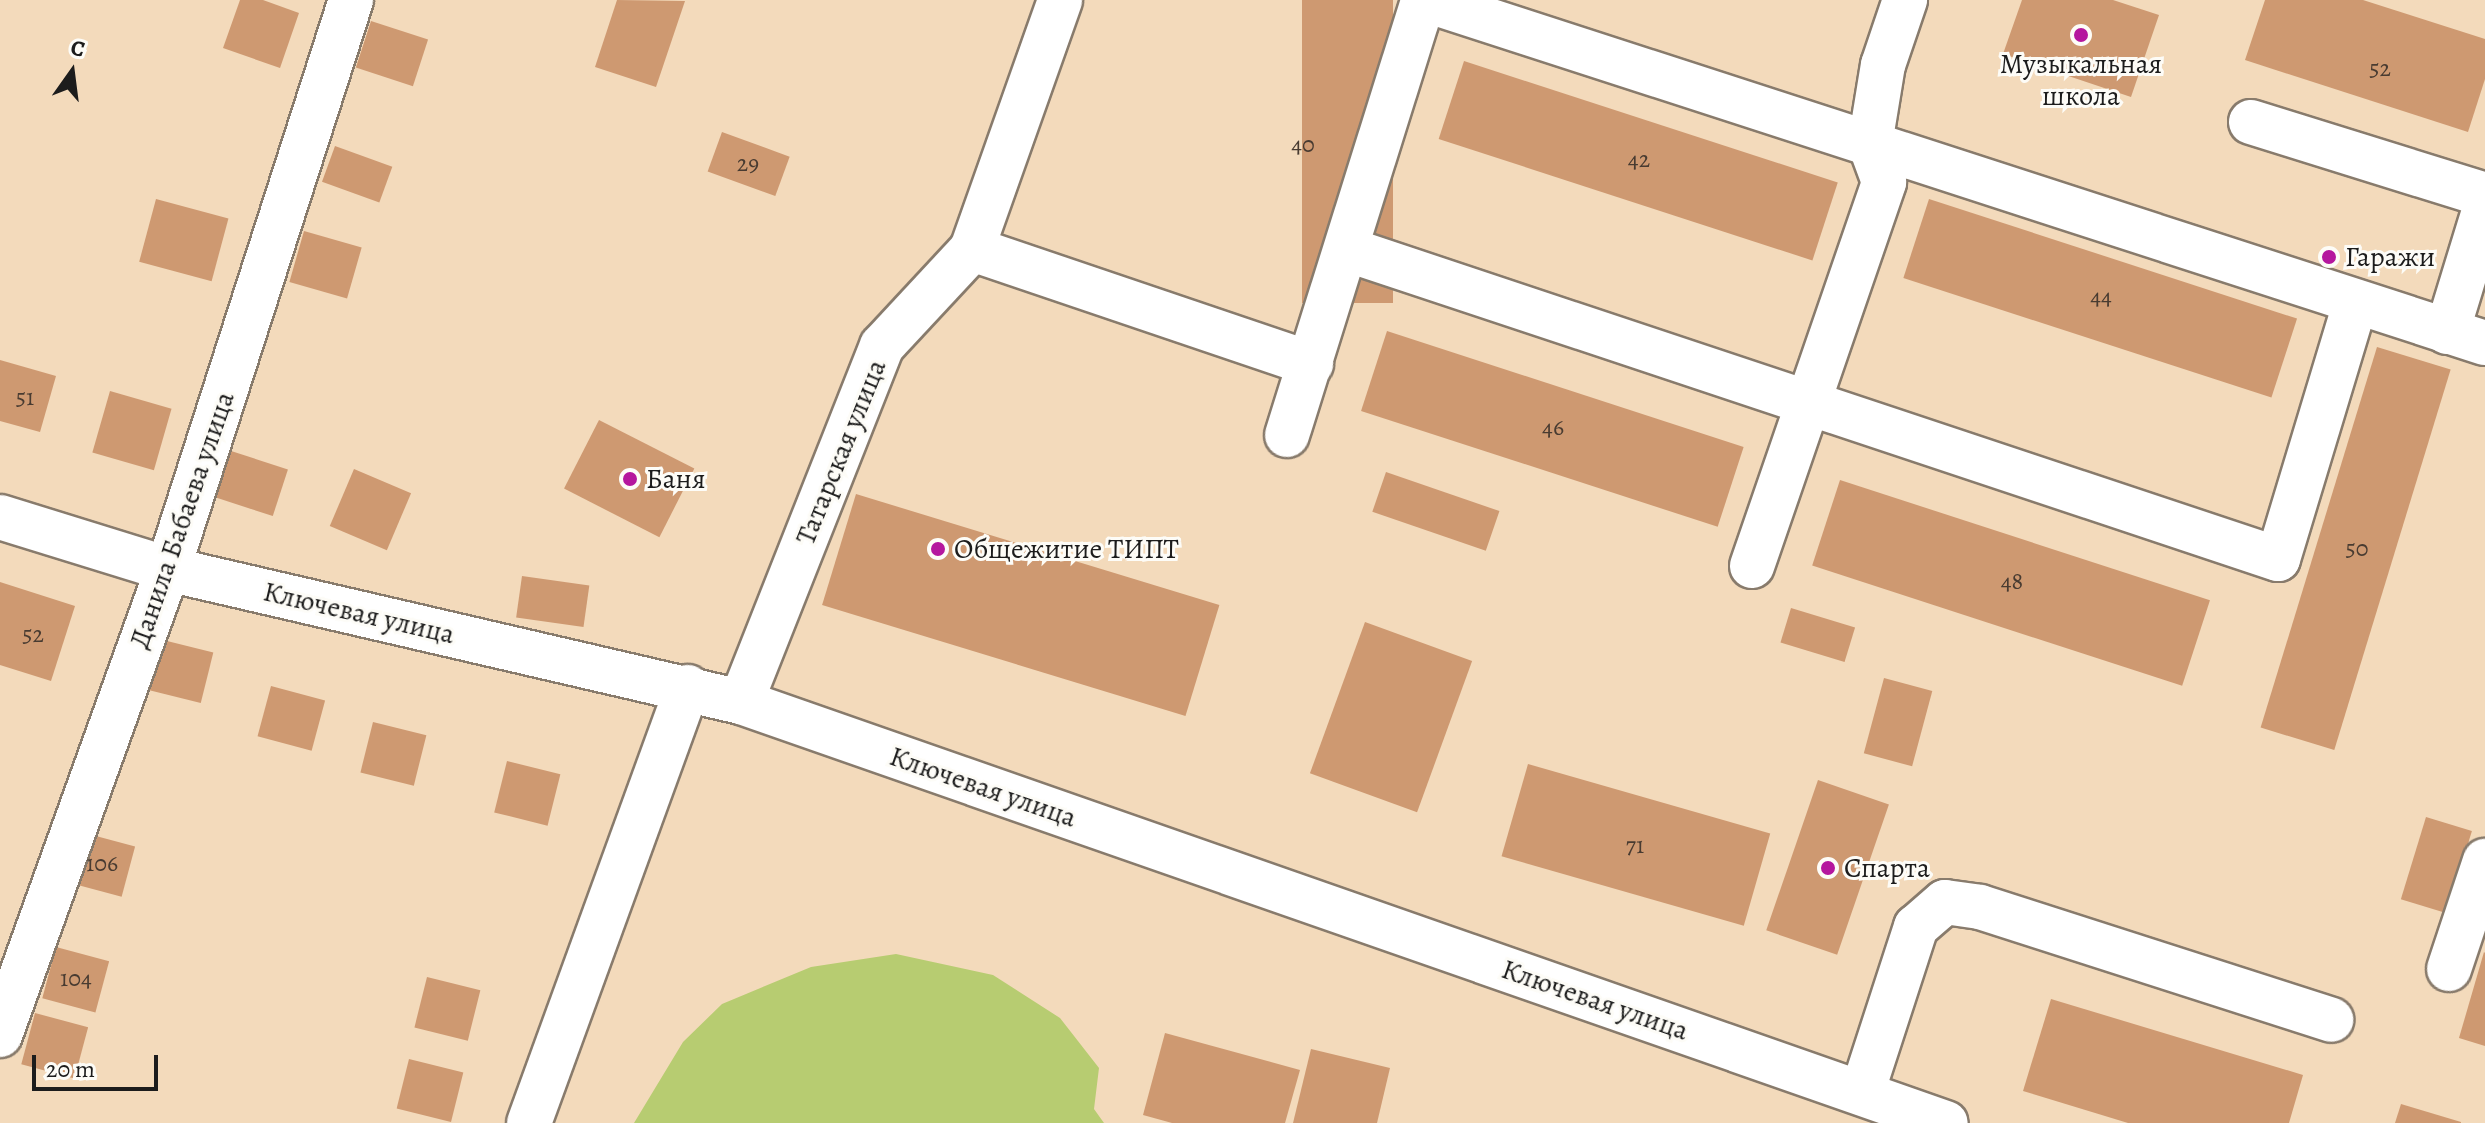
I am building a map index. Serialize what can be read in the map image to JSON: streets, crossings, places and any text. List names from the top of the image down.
{
  "streets": {
    "street": ["Татарская улица", "Данила Бабаева улица", "Ключевая улица"]
  },
  "crossings": [
    ["Татарская улица", "Ключевая улица"],
    ["Данила Бабаева улица", "Ключевая улица"]
  ],
  "places": [
    "Музыкальная школа",
    "Гаражи",
    "Баня",
    "Общежитие ТИПТ",
    "Спарта"
  ],
  "house_numbers": [
    "52",
    "40",
    "42",
    "29",
    "44",
    "51",
    "46",
    "50",
    "48",
    "52",
    "71",
    "106",
    "104"
  ],
  "scale_bar": "20 m",
  "north": "top"
}
